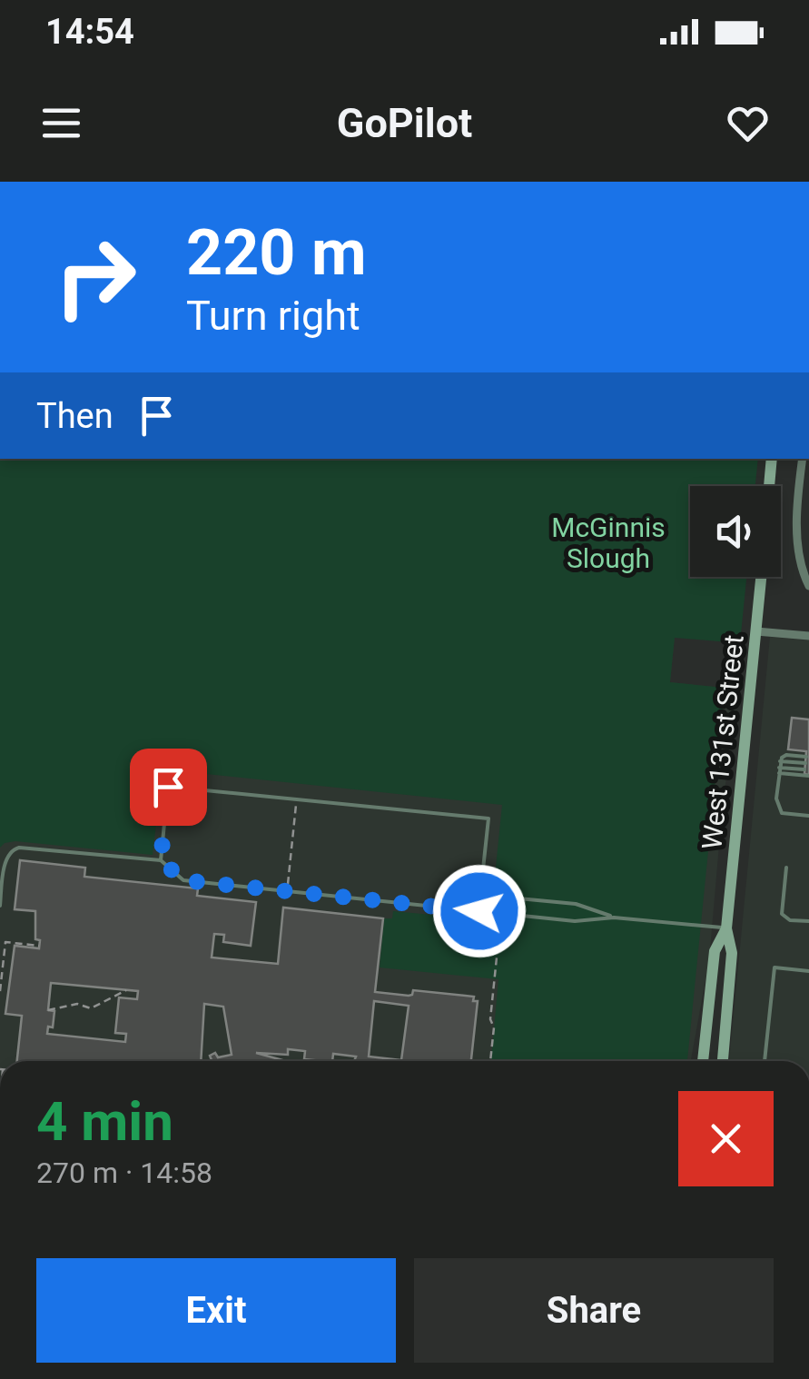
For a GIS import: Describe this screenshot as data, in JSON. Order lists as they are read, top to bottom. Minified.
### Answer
{"streets":{"street":["West 131st Street"]},"parks":["McGinnis Slough"],"page":{"status":"14:54","header":"GoPilot","turn":["220 m","Turn right"],"then":"Then","heading":["4 min","270 m · 14:58"],"buttons":["Exit","Share"]}}
